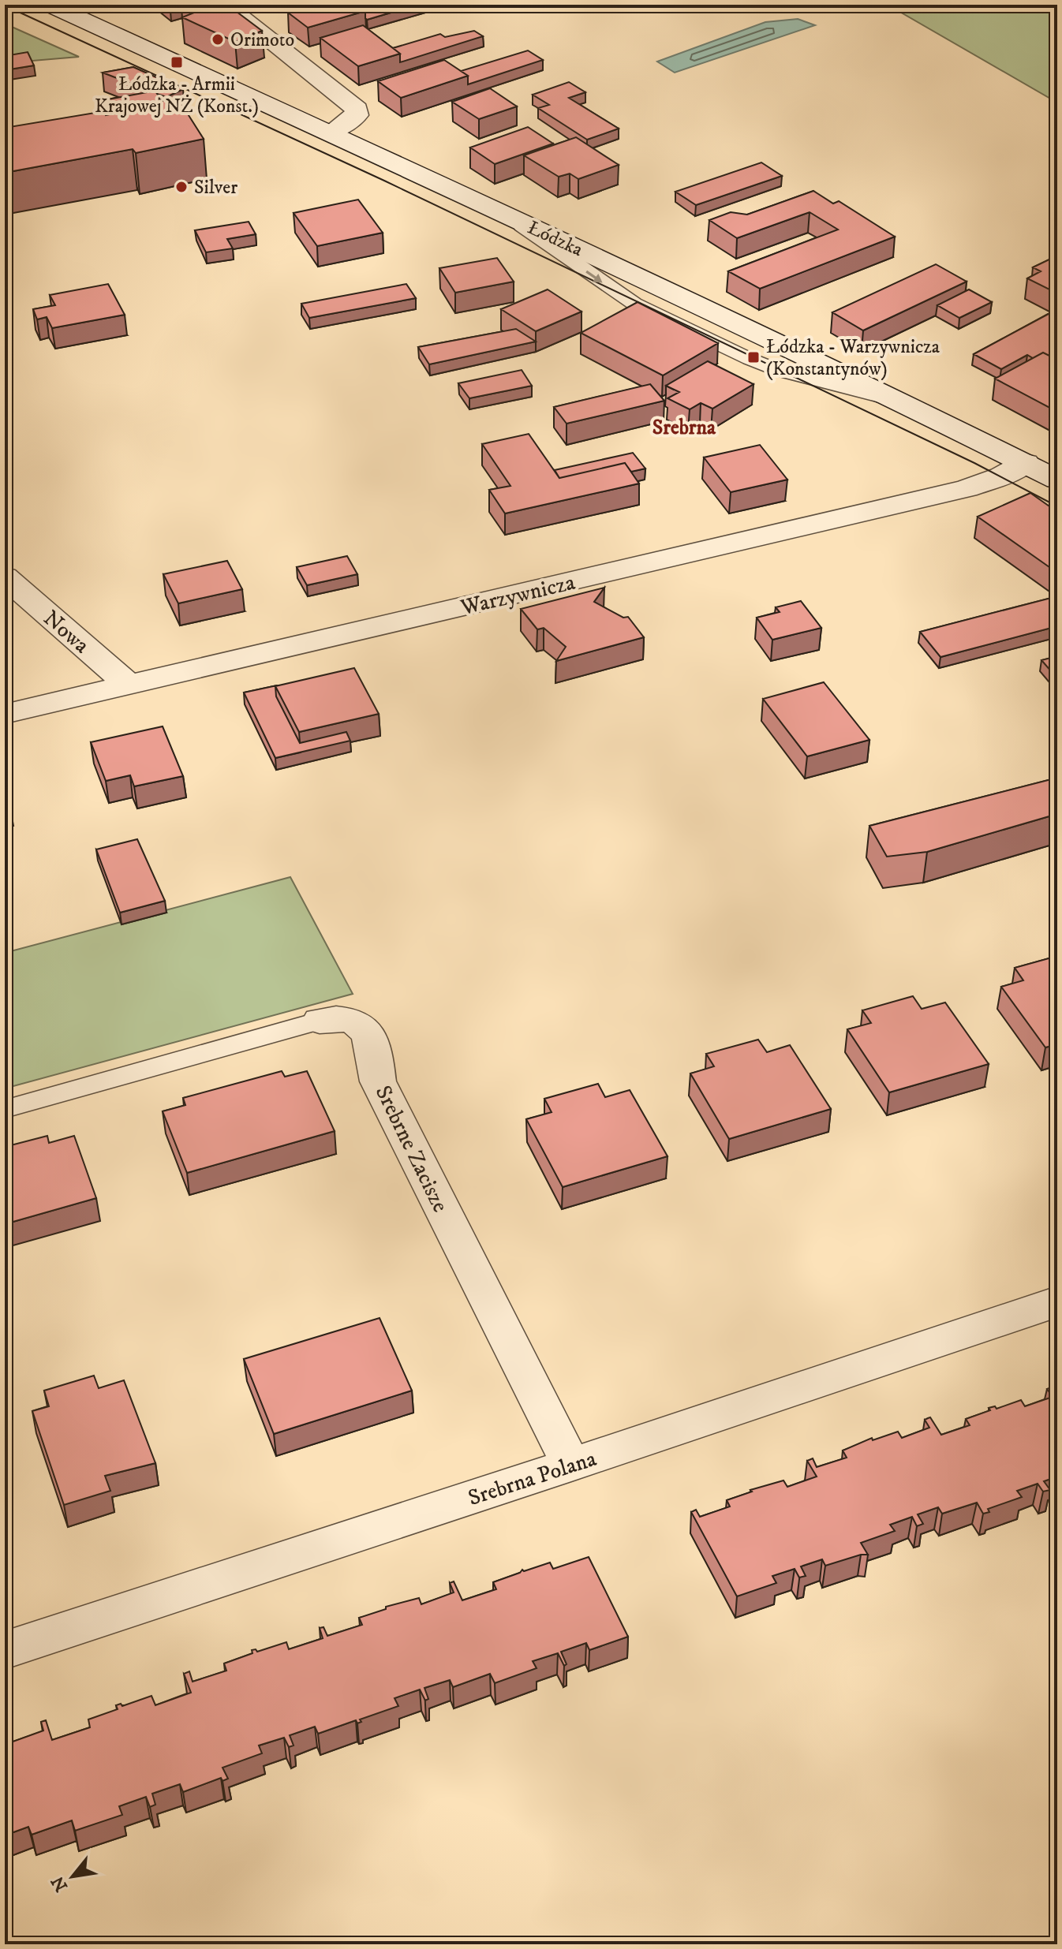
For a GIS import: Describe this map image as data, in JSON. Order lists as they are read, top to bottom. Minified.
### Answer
{"streets":{"street":["Łódzka","Warzywnicza","Nowa","Srebrne Zacisze","Srebrna Polana"]},"crossings":[["Łódzka","Warzywnicza"],["Warzywnicza","Nowa"],["Srebrne Zacisze","Srebrna Polana"]],"districts":["Srebrna"],"places":{"other":["Orimoto","Silver"],"transit":["Łódzka - Armii Krajowej NŻ (Konst.)","Łódzka - Warzywnicza (Konstantynów)"]},"north":"bottom left"}
